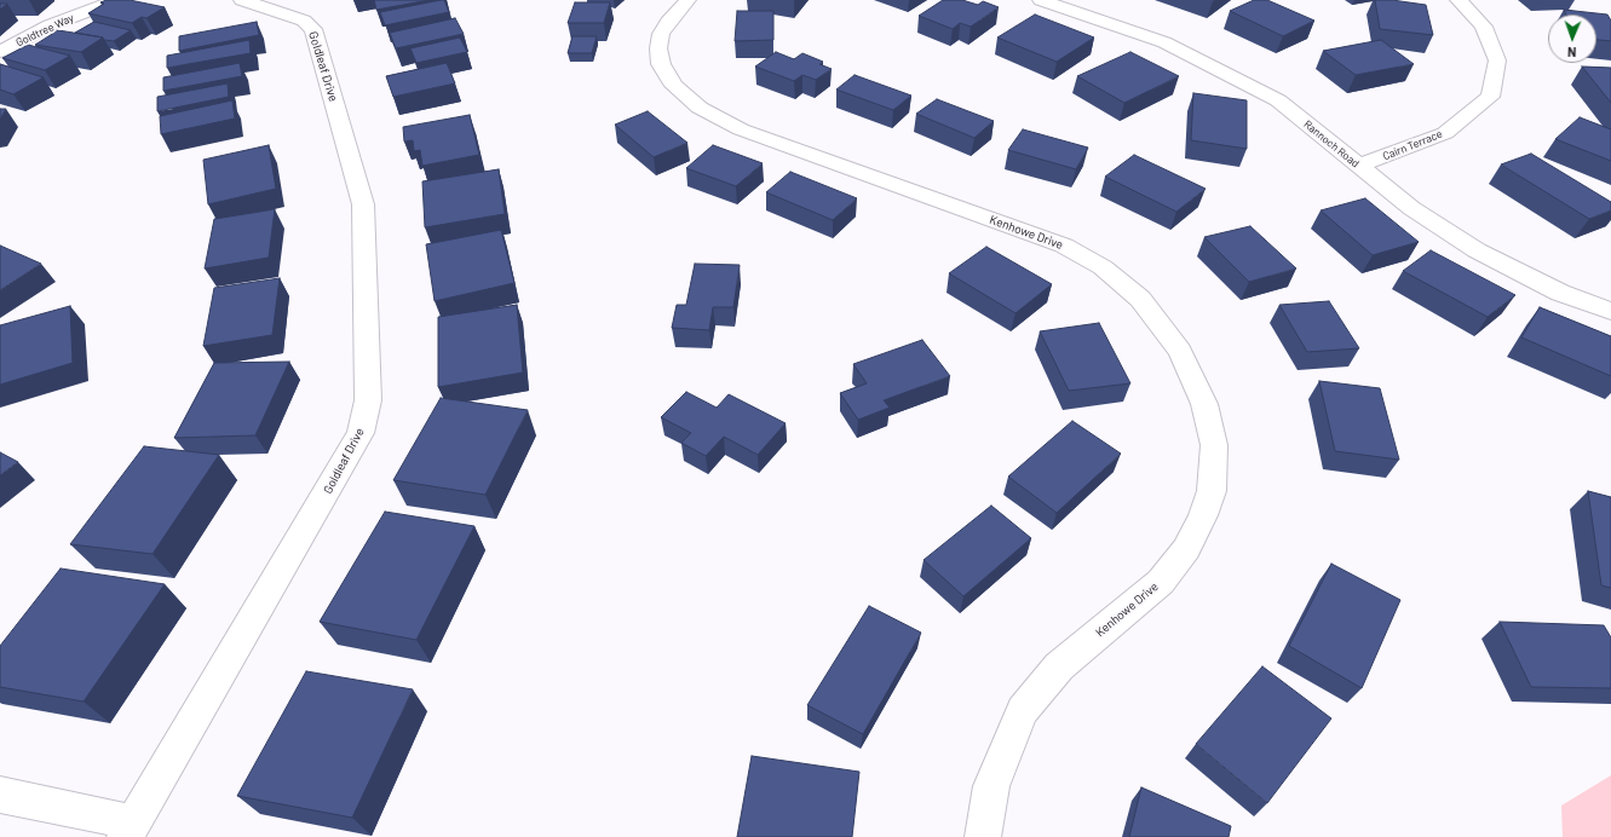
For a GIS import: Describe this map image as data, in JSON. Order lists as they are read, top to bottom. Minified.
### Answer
{"streets":{"street":["Goldtree Way","Goldleaf Drive","Rannoch Road","Cairn Terrace","Kenhowe Drive"]},"crossings":[["Rannoch Road","Cairn Terrace"]],"north":"bottom"}
